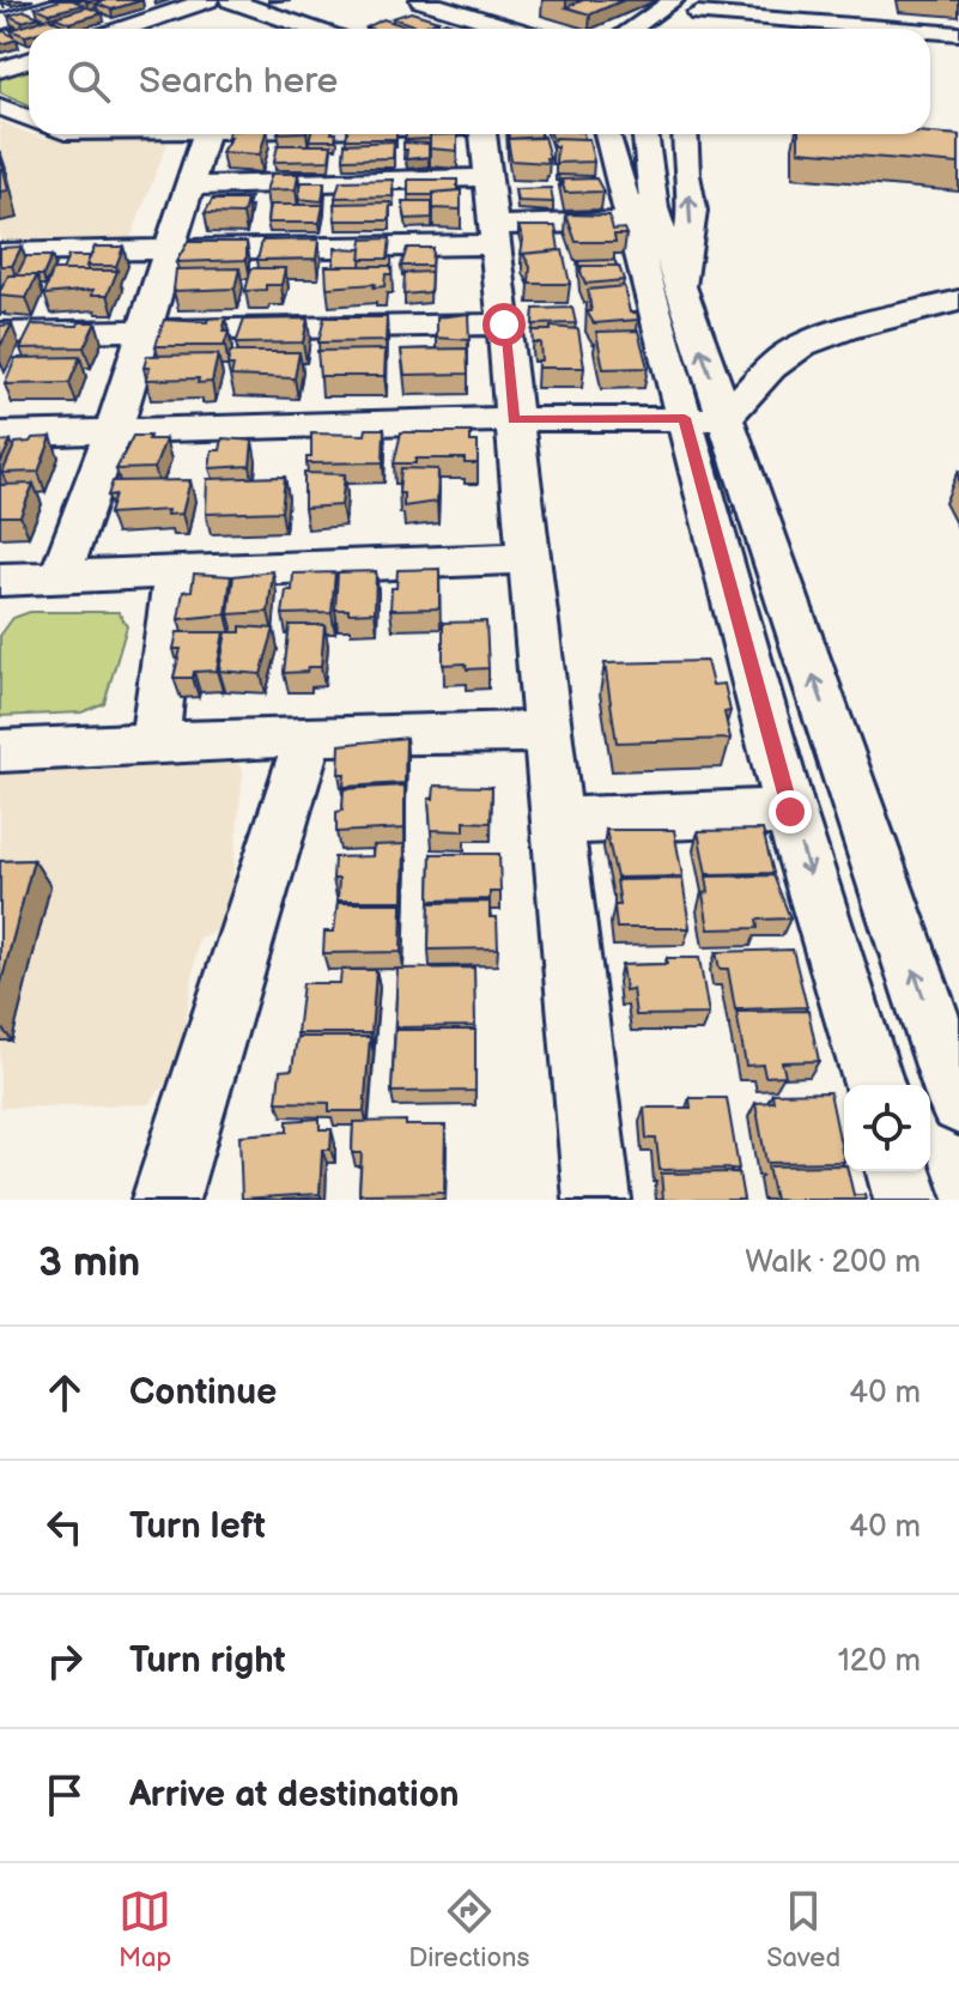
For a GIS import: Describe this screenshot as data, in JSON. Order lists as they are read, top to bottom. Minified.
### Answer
{"page":{"search":"Search here","heading":["3 min","Walk · 200 m"],"list":[["Continue","40 m"],["Turn left","40 m"],["Turn right","120 m"],"Arrive at destination"],"nav":["Map","Directions","Saved"]}}
